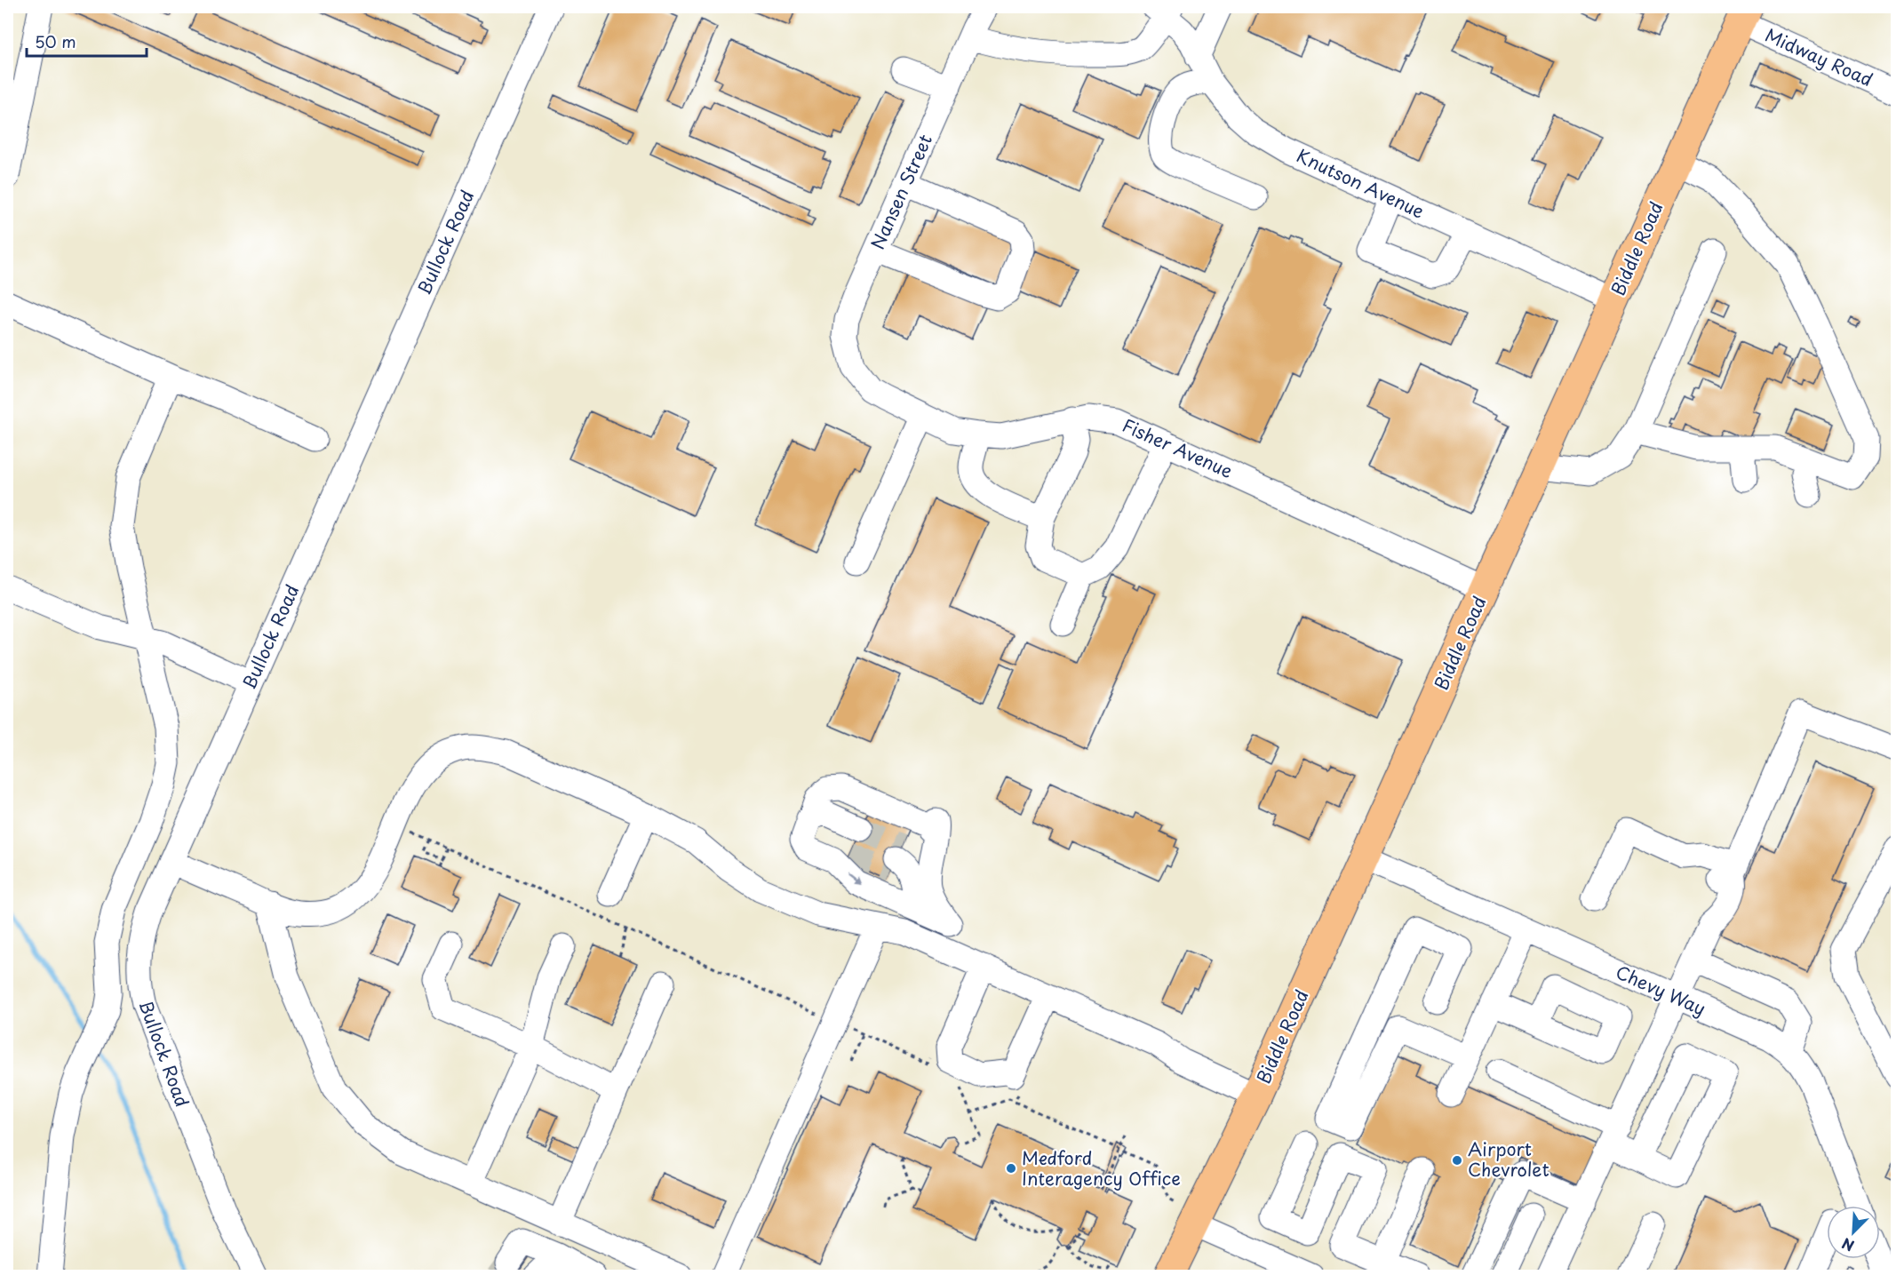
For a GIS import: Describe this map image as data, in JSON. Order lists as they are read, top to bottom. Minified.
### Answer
{"streets":{"main road":["Biddle Road"],"street":["Midway Road","Knutson Avenue","Nansen Street","Bullock Road","Fisher Avenue","Chevy Way"]},"crossings":[["Midway Road","Biddle Road"],["Knutson Avenue","Biddle Road"],["Nansen Street","Fisher Avenue"],["Biddle Road","Fisher Avenue"],["Biddle Road","Chevy Way"]],"places":["Airport Chevrolet","Medford Interagency Office"],"scale_bar":"50 m","north":"bottom left"}
